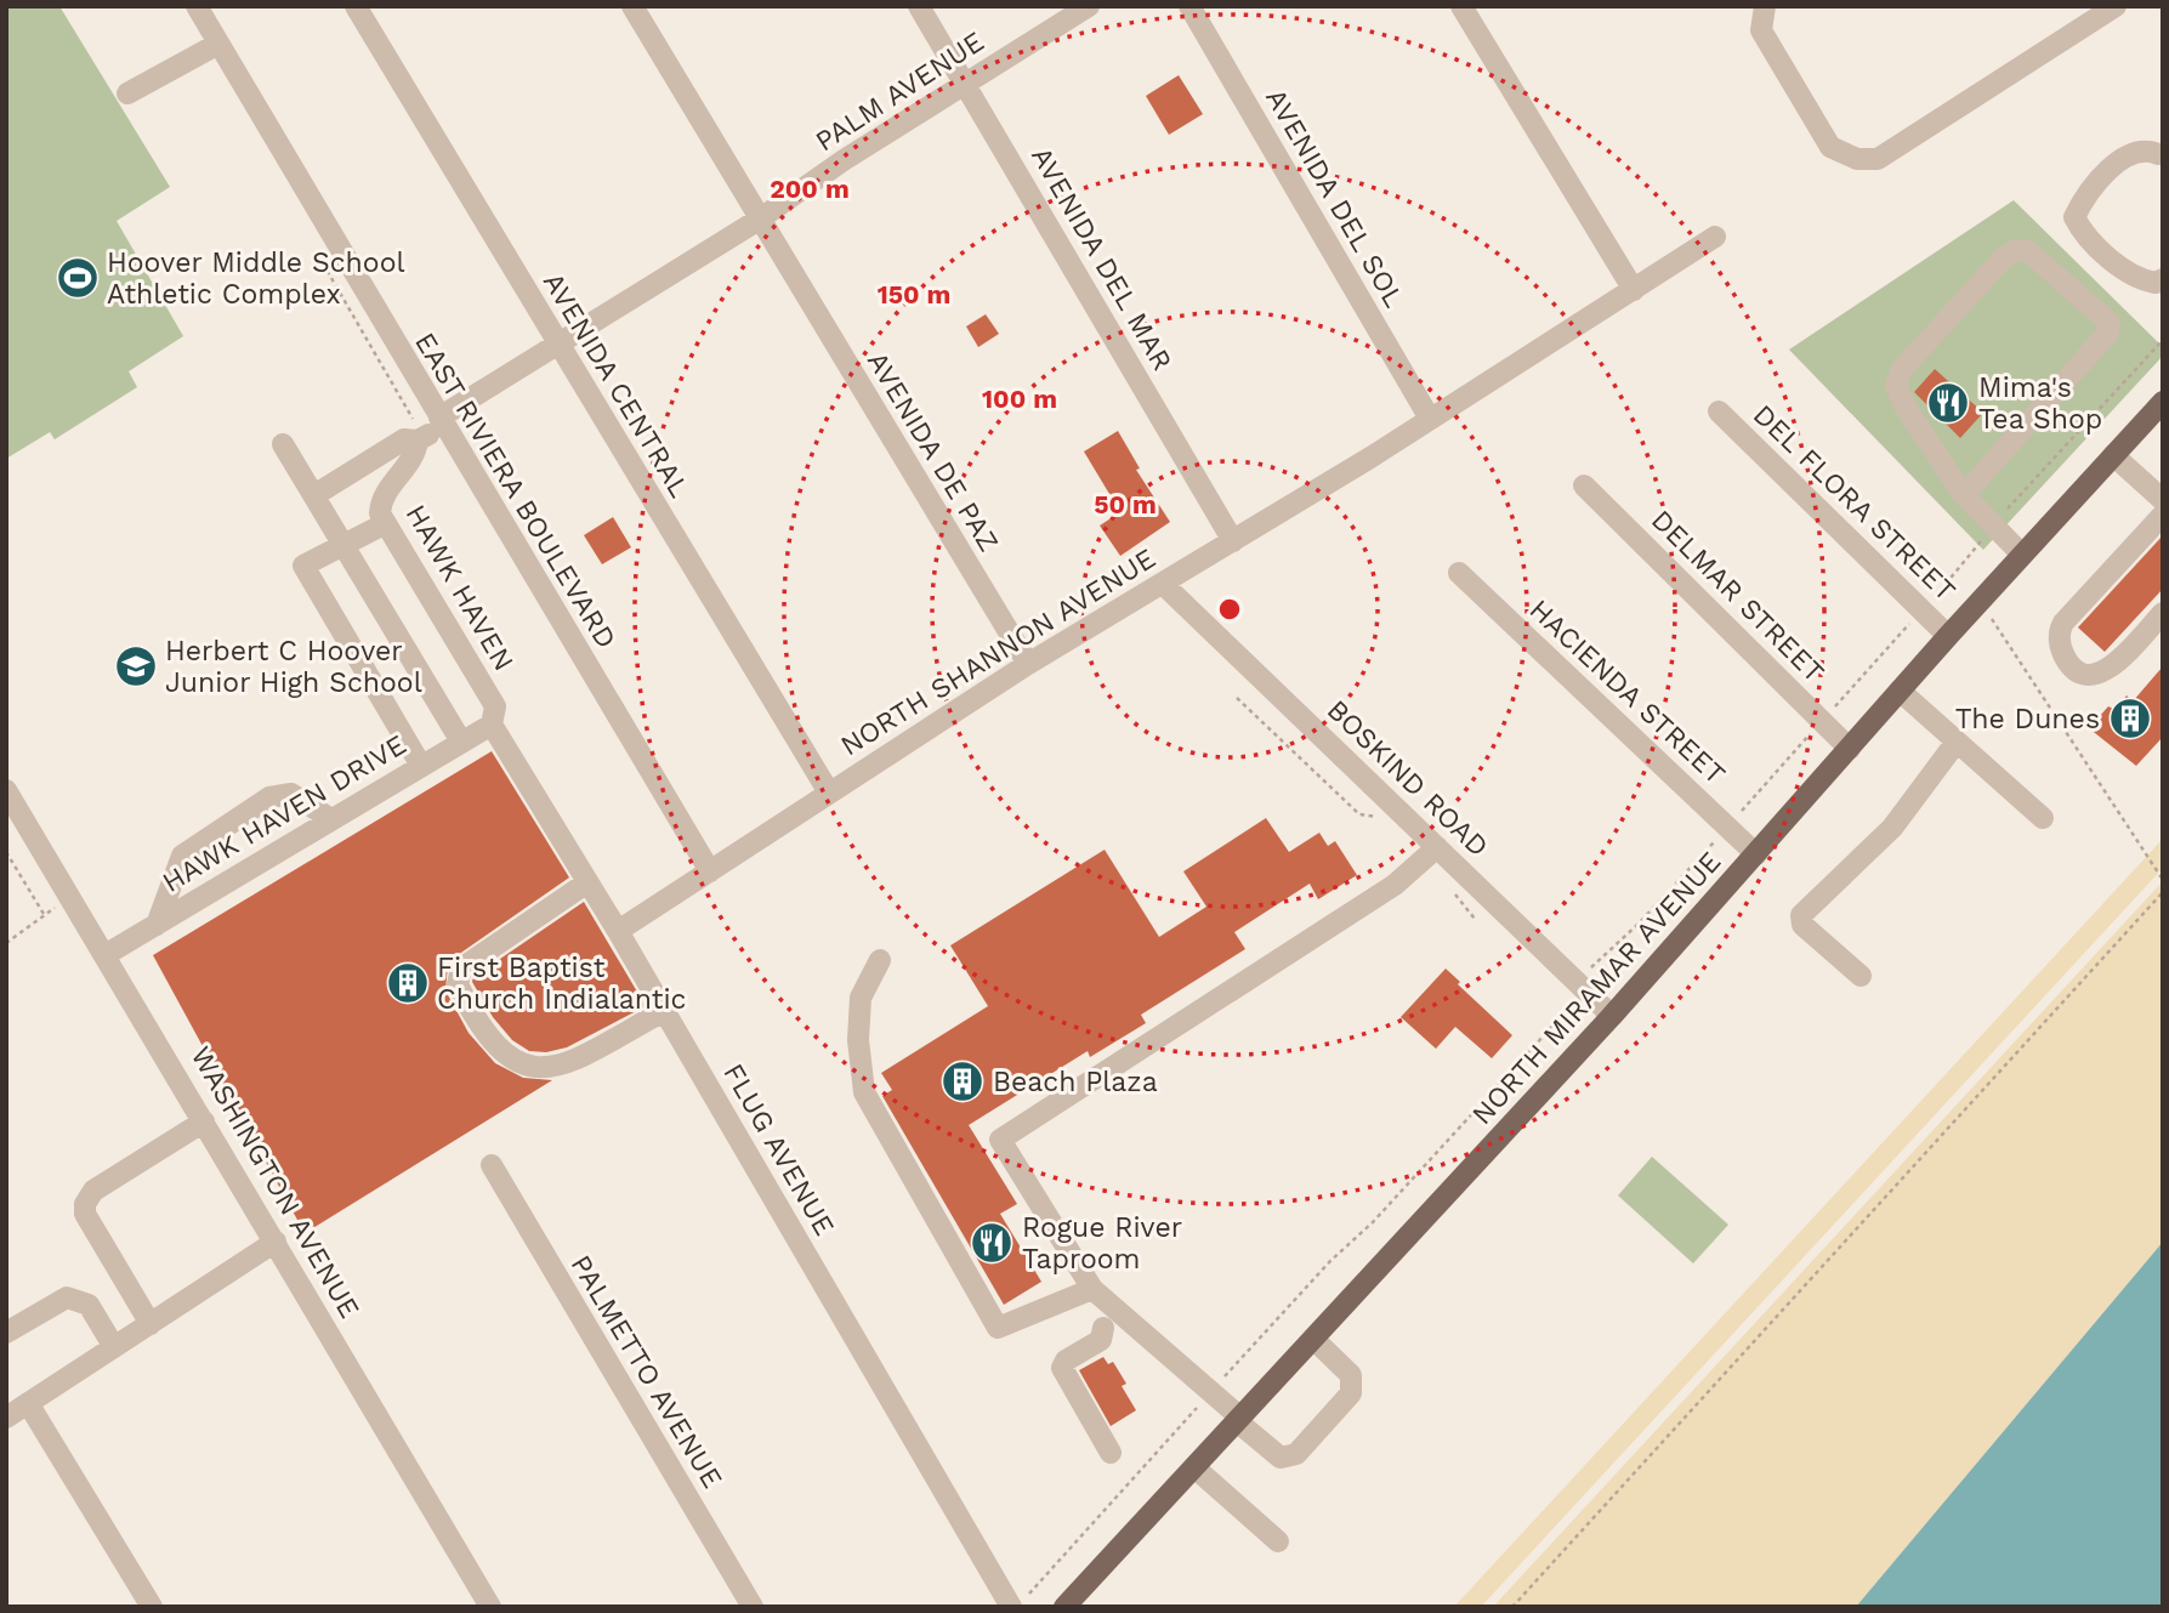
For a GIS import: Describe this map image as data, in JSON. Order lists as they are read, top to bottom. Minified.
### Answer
{"streets":{"main road":["NORTH MIRAMAR AVENUE"],"street":["PALM AVENUE","AVENIDA DEL SOL","AVENIDA DEL MAR","AVENIDA CENTRAL","AVENIDA DE PAZ","EAST RIVIERA BOULEVARD","DEL FLORA STREET","HAWK HAVEN","DELMAR STREET","NORTH SHANNON AVENUE","HACIENDA STREET","BOSKIND ROAD","HAWK HAVEN DRIVE","FLUG AVENUE","WASHINGTON AVENUE","PALMETTO AVENUE"]},"crossings":[["PALM AVENUE","AVENIDA DEL MAR"],["PALM AVENUE","AVENIDA CENTRAL"],["PALM AVENUE","AVENIDA DE PAZ"],["PALM AVENUE","EAST RIVIERA BOULEVARD"],["AVENIDA DEL SOL","NORTH SHANNON AVENUE"],["AVENIDA DEL MAR","NORTH SHANNON AVENUE"],["AVENIDA CENTRAL","NORTH SHANNON AVENUE"],["AVENIDA DE PAZ","NORTH SHANNON AVENUE"],["EAST RIVIERA BOULEVARD","NORTH SHANNON AVENUE"],["DEL FLORA STREET","NORTH MIRAMAR AVENUE"],["HAWK HAVEN","HAWK HAVEN DRIVE"],["HAWK HAVEN","FLUG AVENUE"],["DELMAR STREET","NORTH MIRAMAR AVENUE"],["NORTH SHANNON AVENUE","BOSKIND ROAD"],["NORTH SHANNON AVENUE","FLUG AVENUE"],["HACIENDA STREET","NORTH MIRAMAR AVENUE"],["BOSKIND ROAD","NORTH MIRAMAR AVENUE"],["HAWK HAVEN DRIVE","FLUG AVENUE"],["HAWK HAVEN DRIVE","WASHINGTON AVENUE"]],"places":{"sports":["Hoover Middle School Athletic Complex"],"restaurant":["Mima's Tea Shop","Rogue River Taproom"],"school or university":["Herbert C Hoover Junior High School"],"building":["The Dunes","First Baptist Church Indialantic","Beach Plaza"]},"rings":["200 m","150 m","100 m","50 m"]}
